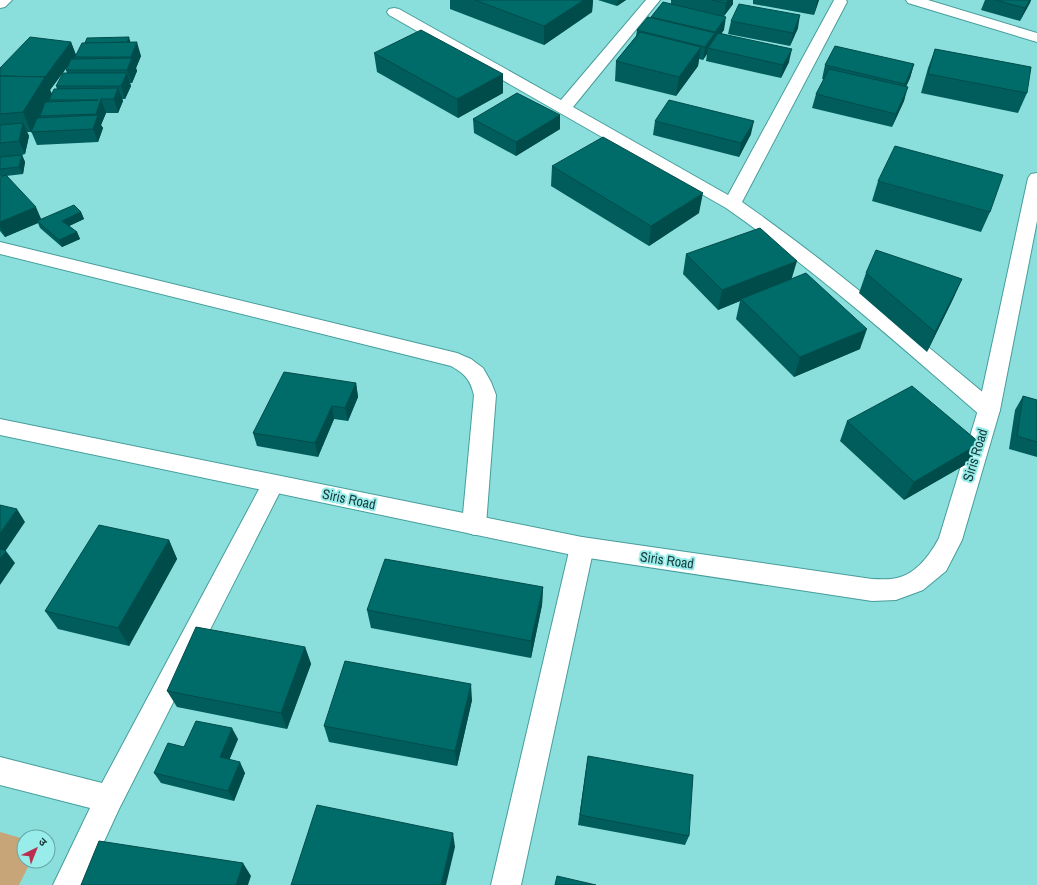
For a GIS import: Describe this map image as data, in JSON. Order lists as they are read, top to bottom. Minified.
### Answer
{"streets":{"street":["Siris Road"]},"north":"top right"}
